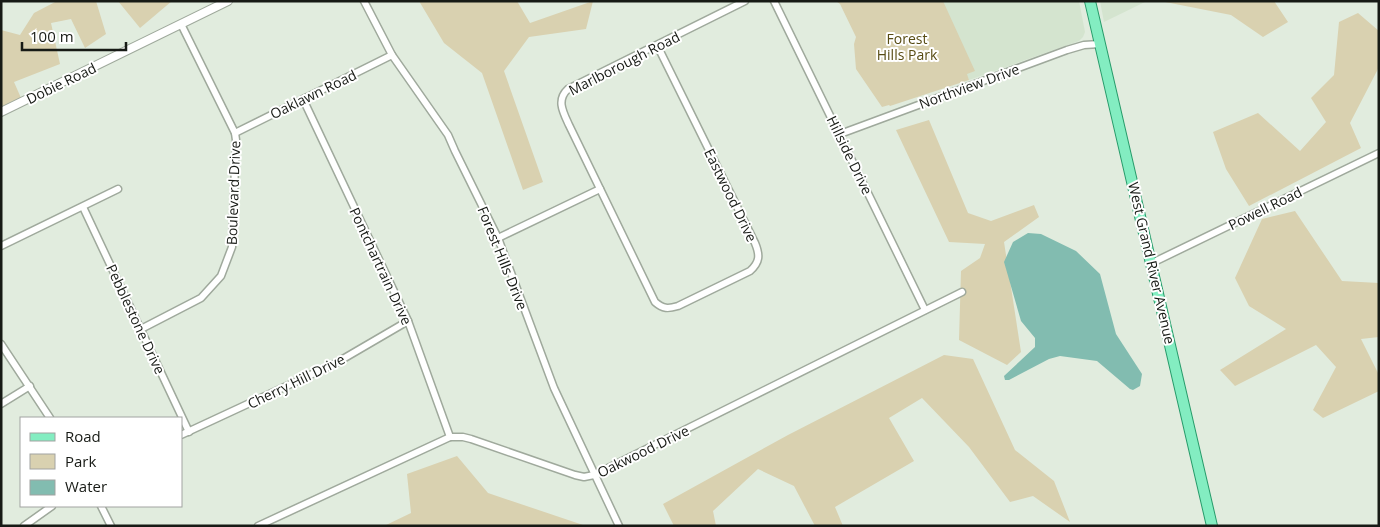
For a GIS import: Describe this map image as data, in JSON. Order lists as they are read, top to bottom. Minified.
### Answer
{"streets":{"main road":["West Grand River Avenue"],"street":["Marlborough Road","Dobie Road","Northview Drive","Oaklawn Road","Hillside Drive","Boulevard Drive","Eastwood Drive","Powell Road","Forest Hills Drive","Pontchartrain Drive","Pebblestone Drive","Cherry Hill Drive","Oakwood Drive"]},"crossings":[["Marlborough Road","Eastwood Drive"],["Dobie Road","Boulevard Drive"],["Northview Drive","Hillside Drive"],["Northview Drive","West Grand River Avenue"],["Oaklawn Road","Boulevard Drive"],["Oaklawn Road","Forest Hills Drive"],["Oaklawn Road","Pontchartrain Drive"],["Hillside Drive","Oakwood Drive"],["Boulevard Drive","Pebblestone Drive"],["Powell Road","West Grand River Avenue"],["Forest Hills Drive","Oakwood Drive"],["Pontchartrain Drive","Cherry Hill Drive"],["Pontchartrain Drive","Oakwood Drive"],["Pebblestone Drive","Cherry Hill Drive"]],"parks":["Forest Hills Park"],"legend":["Road","Park","Water"],"scale_bar":"100 m"}
